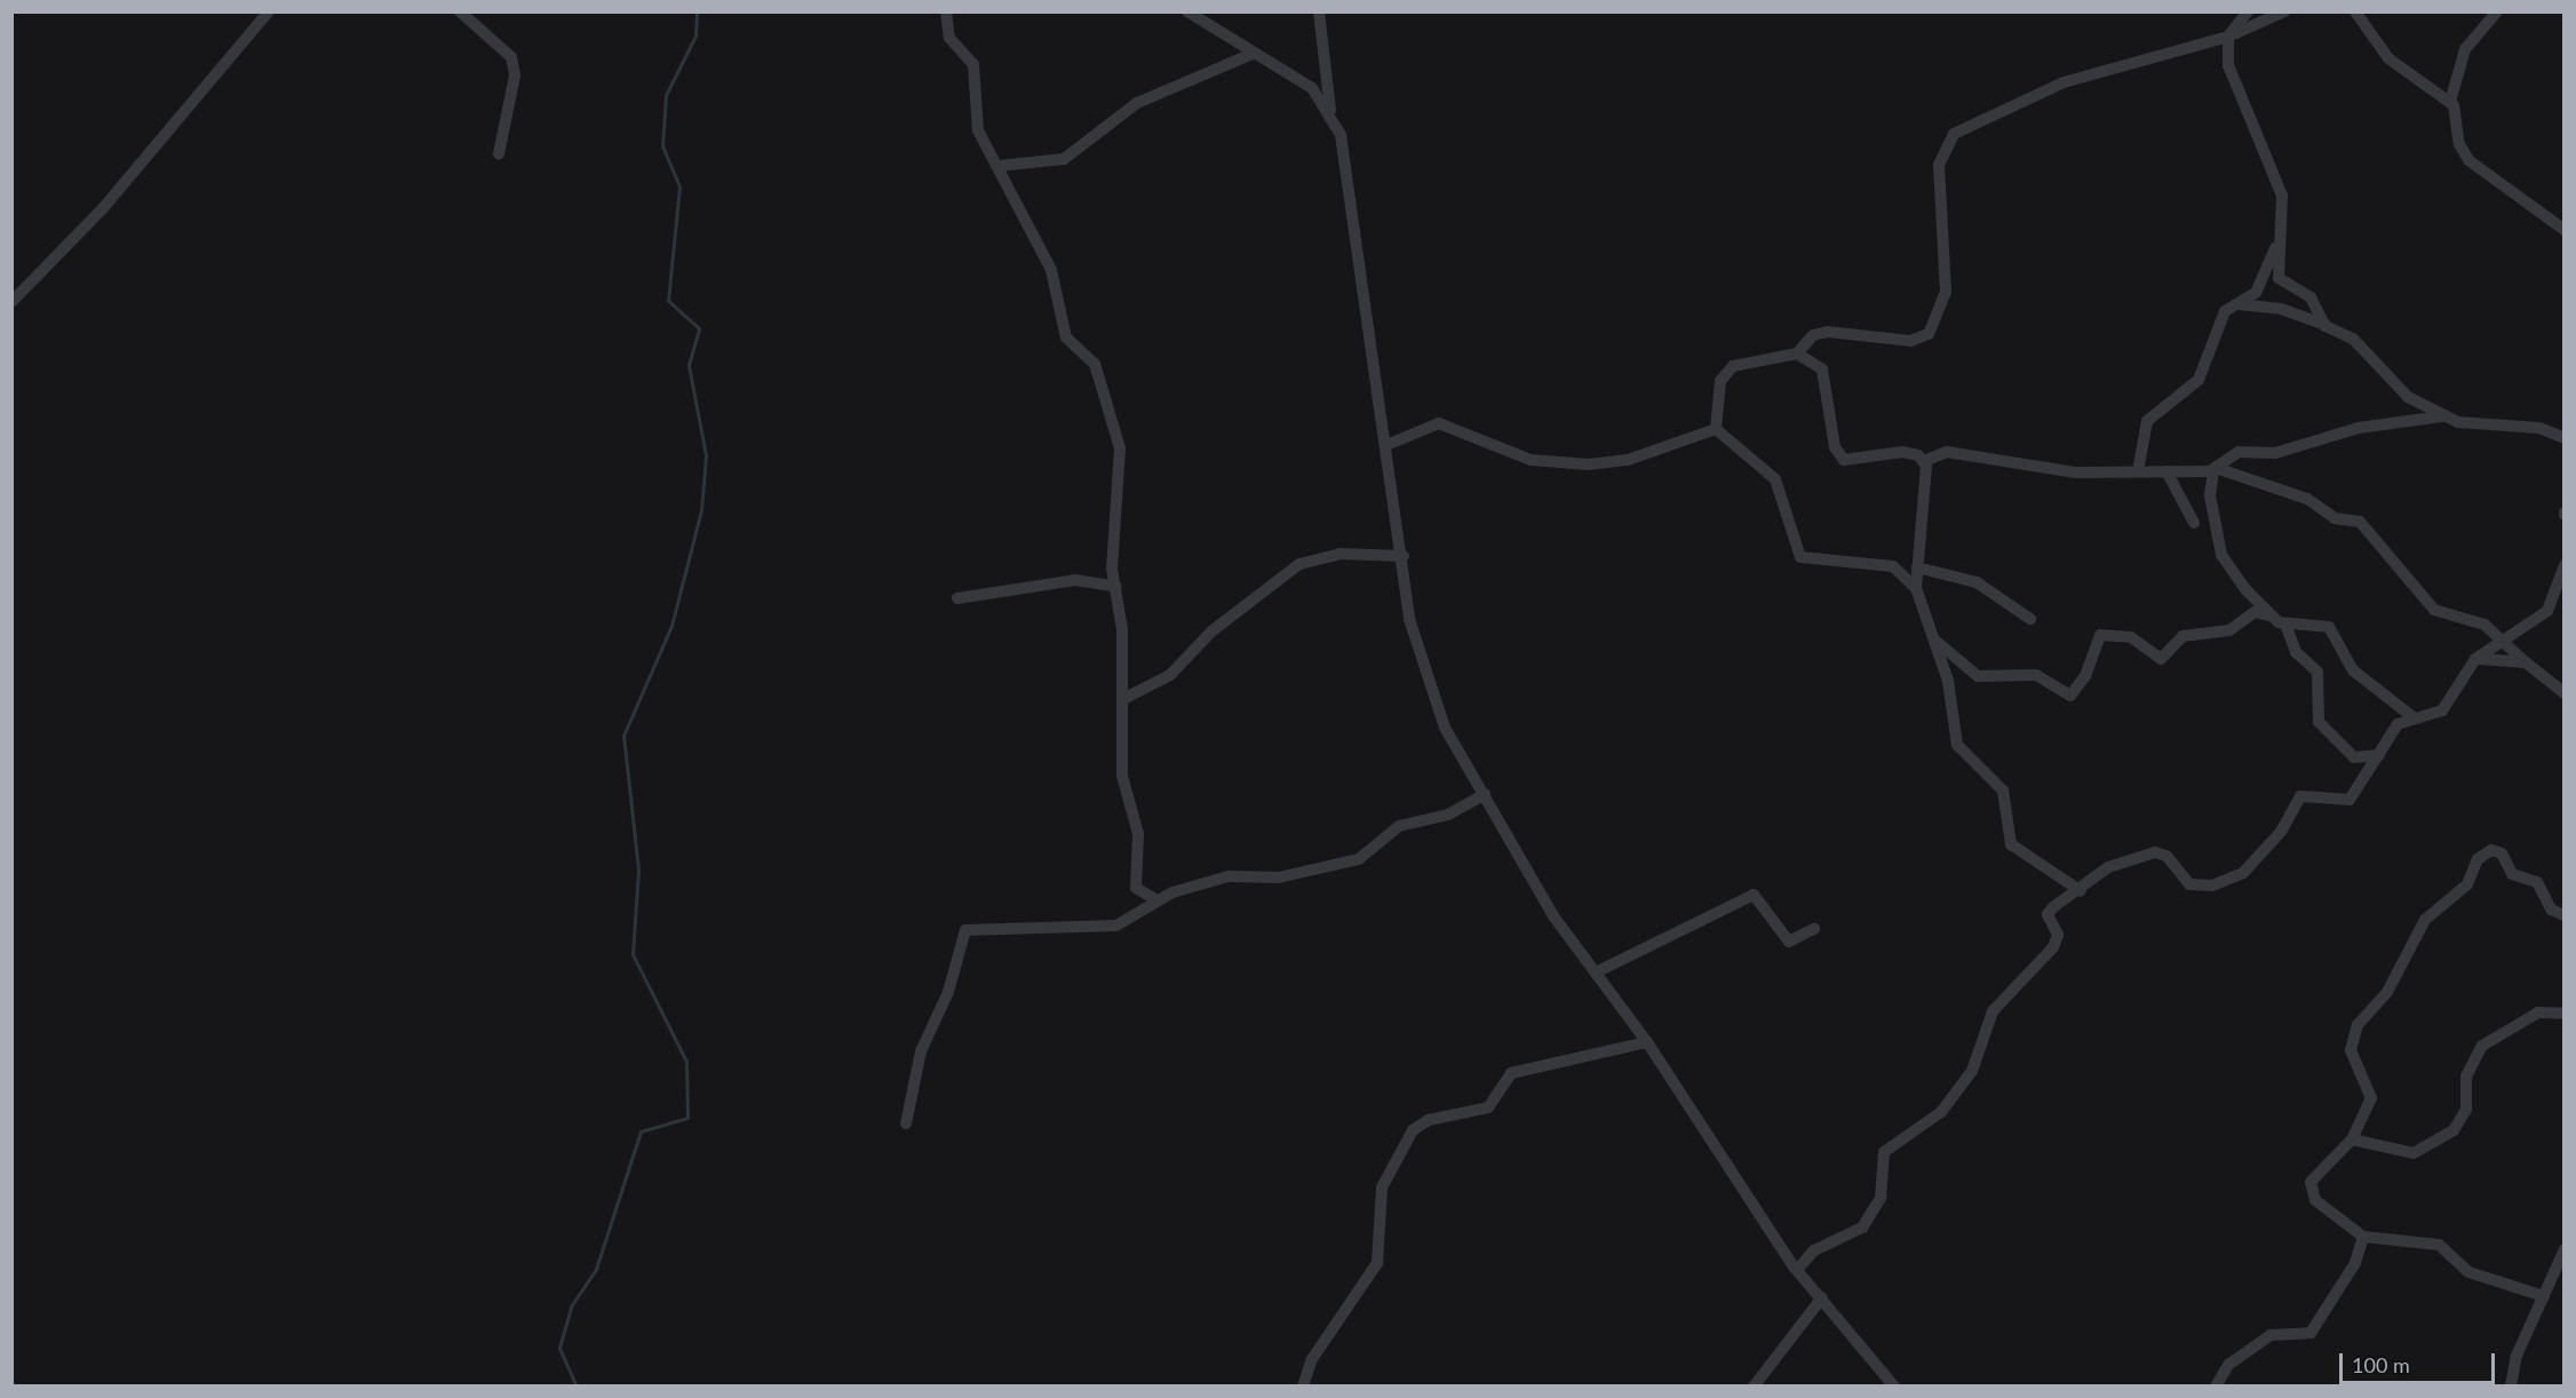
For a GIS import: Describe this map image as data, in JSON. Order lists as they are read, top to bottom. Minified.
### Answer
{"scale_bar":"100 m"}
